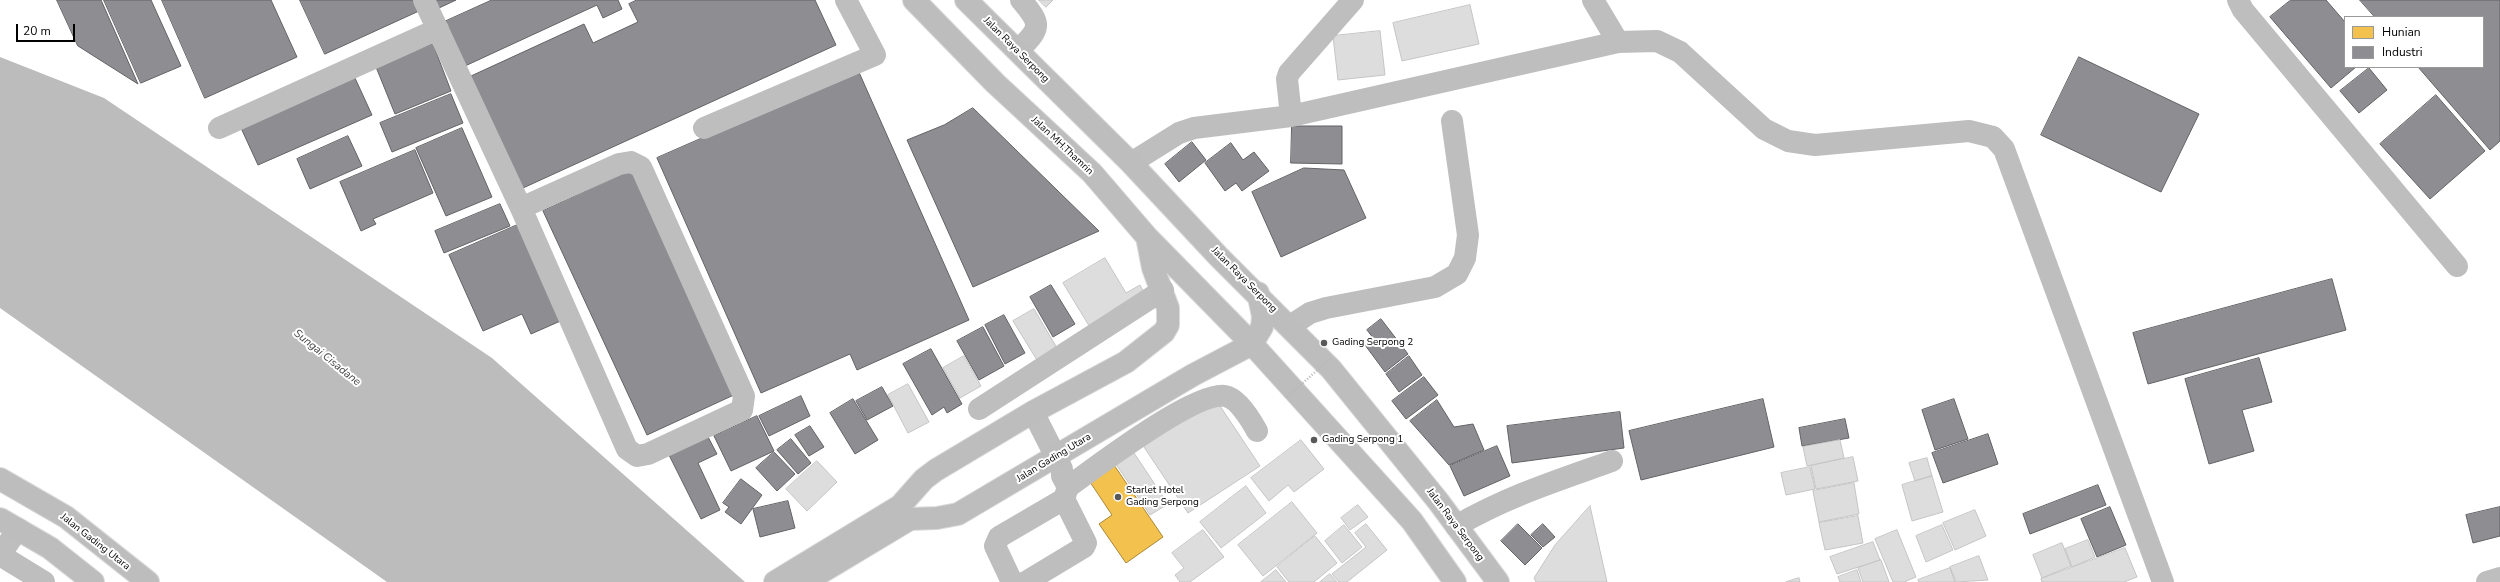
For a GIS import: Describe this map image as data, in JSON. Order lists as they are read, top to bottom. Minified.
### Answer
{"streets":{"main road":["Jalan Raya Serpong","Jalan MH.Thamrin","Jalan Gading Utara"]},"crossings":[["Jalan MH.Thamrin","Jalan Gading Utara"]],"water":["Sungai Cisadane"],"places":["Gading Serpong 2","Gading Serpong 1","Starlet Hotel Gading Serpong"],"legend":["Hunian","Industri"],"scale_bar":"20 m"}
